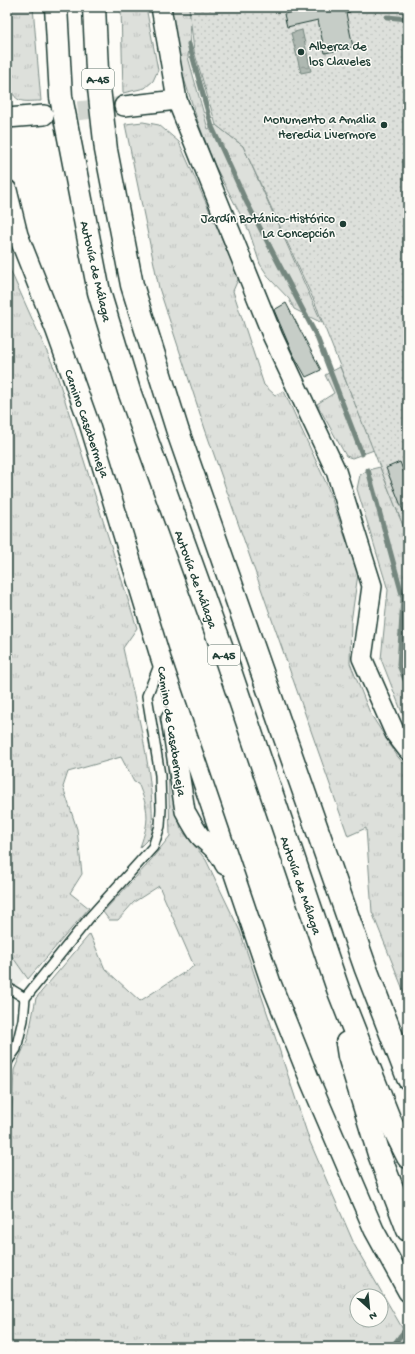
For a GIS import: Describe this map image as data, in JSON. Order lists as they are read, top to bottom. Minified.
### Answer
{"streets":{"highway":["A-45","Autovía de Málaga"],"street":["Camino Casabermeja","Camino de Casabermeja"]},"crossings":[["Camino Casabermeja","Camino de Casabermeja"]],"places":["Alberca de los Claveles","Monumento a Amalia Heredia Livermore","Jardín Botánico-Histórico La Concepción"],"north":"bottom right"}
